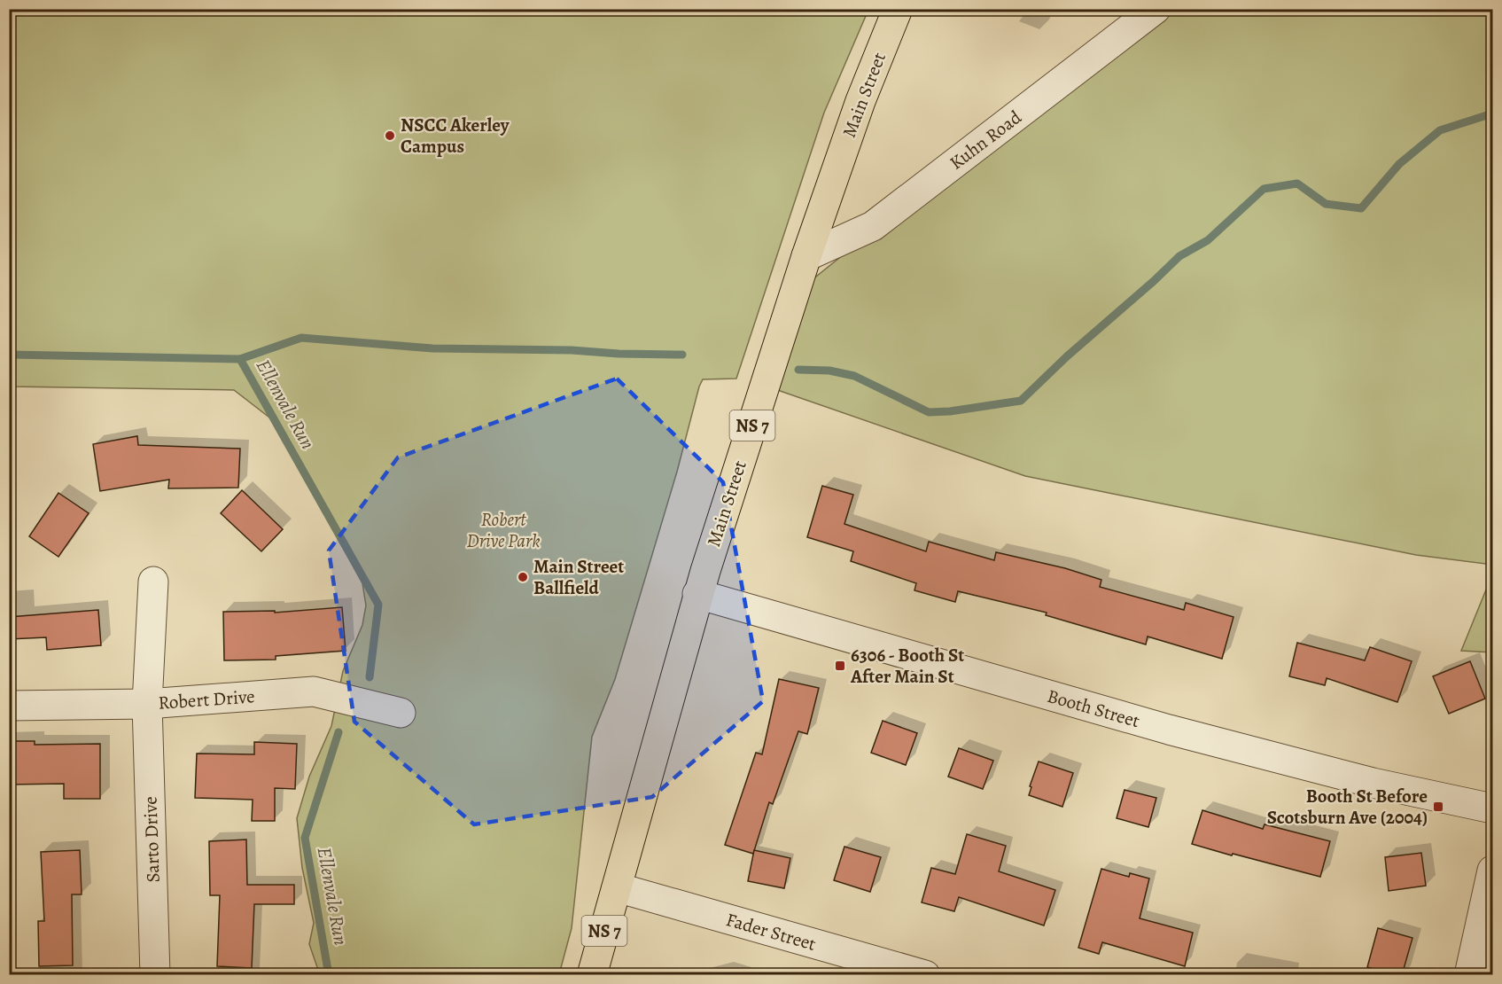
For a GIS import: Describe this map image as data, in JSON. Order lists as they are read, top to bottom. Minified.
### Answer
{"streets":{"main road":["Main Street","NS 7"],"street":["Kuhn Road","Robert Drive","Booth Street","Sarto Drive","Fader Street"]},"crossings":[["Main Street","Kuhn Road"],["Main Street","Booth Street"],["Main Street","Fader Street"],["Robert Drive","Sarto Drive"]],"water":["Ellenvale Run"],"parks":["Robert Drive Park"],"places":{"other":["NSCC Akerley Campus","Main Street Ballfield"],"transit":["6306 - Booth St After Main St","Booth St Before Scotsburn Ave (2004)"]}}
